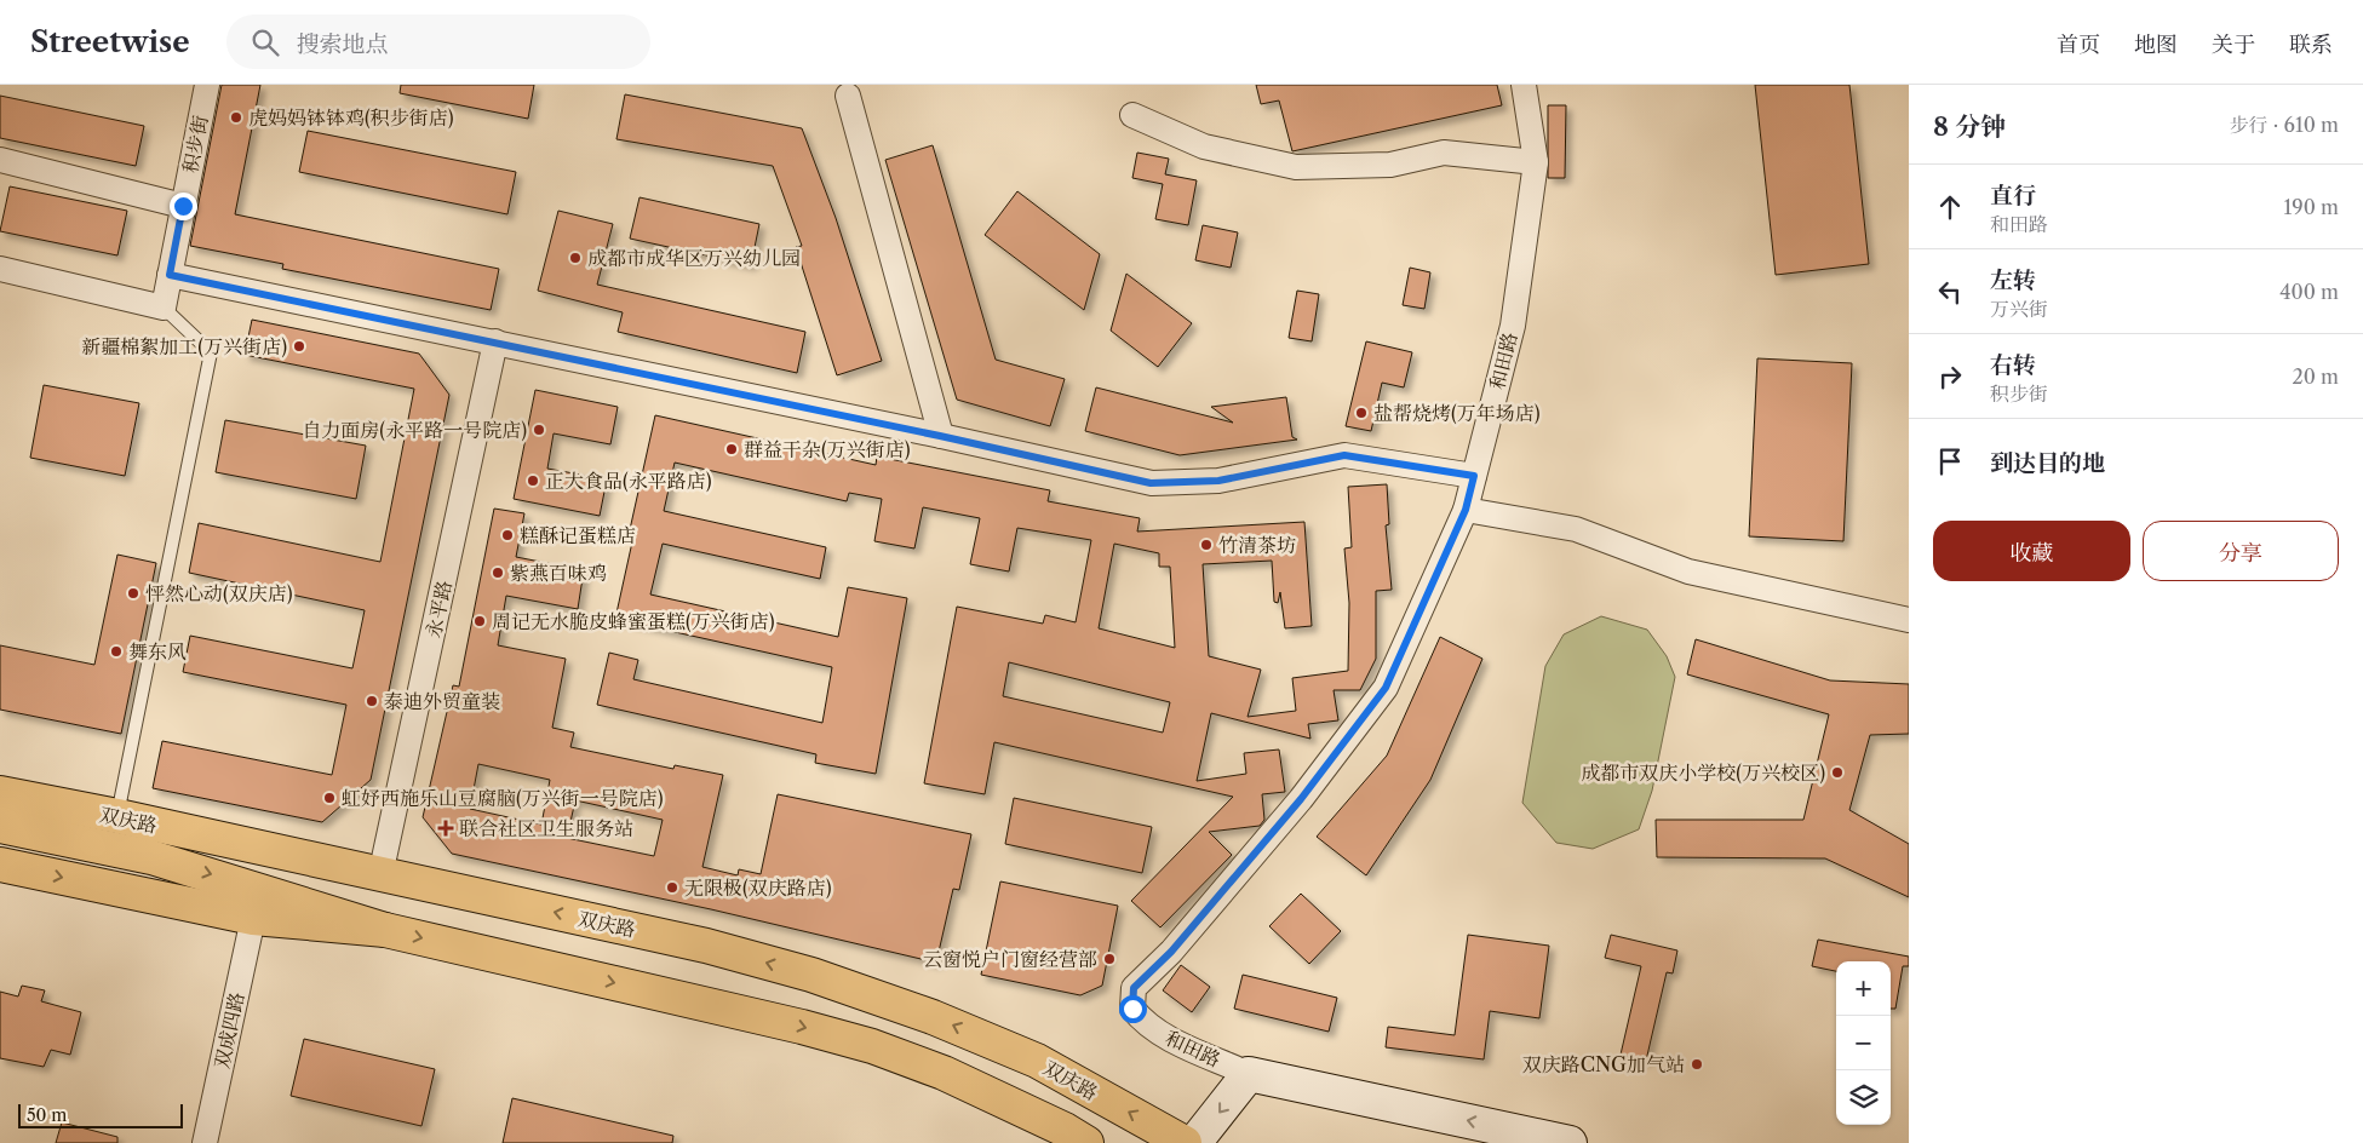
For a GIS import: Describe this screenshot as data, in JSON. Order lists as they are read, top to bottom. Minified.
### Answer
{"streets":{"main road":["双庆路"],"street":["积步街","和田路","永平路","双成四路"]},"crossings":[["永平路","双庆路"]],"places":{"other":["虎妈妈钵钵鸡(积步街店)","成都市成华区万兴幼儿园","新疆棉絮加工(万兴街店)","盐帮烧烤(万年场店)","自力面房(永平路一号院店)","群益干杂(万兴街店)","正大食品(永平路店)","糕酥记蛋糕店","竹清茶坊","紫燕百味鸡","怦然心动(双庆店)","周记无水脆皮蜂蜜蛋糕(万兴街店)","舞东风","泰迪外贸童装","成都市双庆小学校(万兴校区)","虹妤西施乐山豆腐脑(万兴街一号院店)","无限极(双庆路店)","云窗悦户门窗经营部","双庆路CNG加气站"],"health":["联合社区卫生服务站"]},"scale_bar":"50 m","page":{"header":"Streetwise","search":"搜索地点","nav":["首页","地图","关于","联系"],"heading":["8 分钟","步行 · 610 m"],"list":[["直行","和田路","190 m"],["左转","万兴街","400 m"],["右转","积步街","20 m"],"到达目的地"],"buttons":["收藏","分享"],"map_buttons":["+","−"],"scale":"50 m"}}
